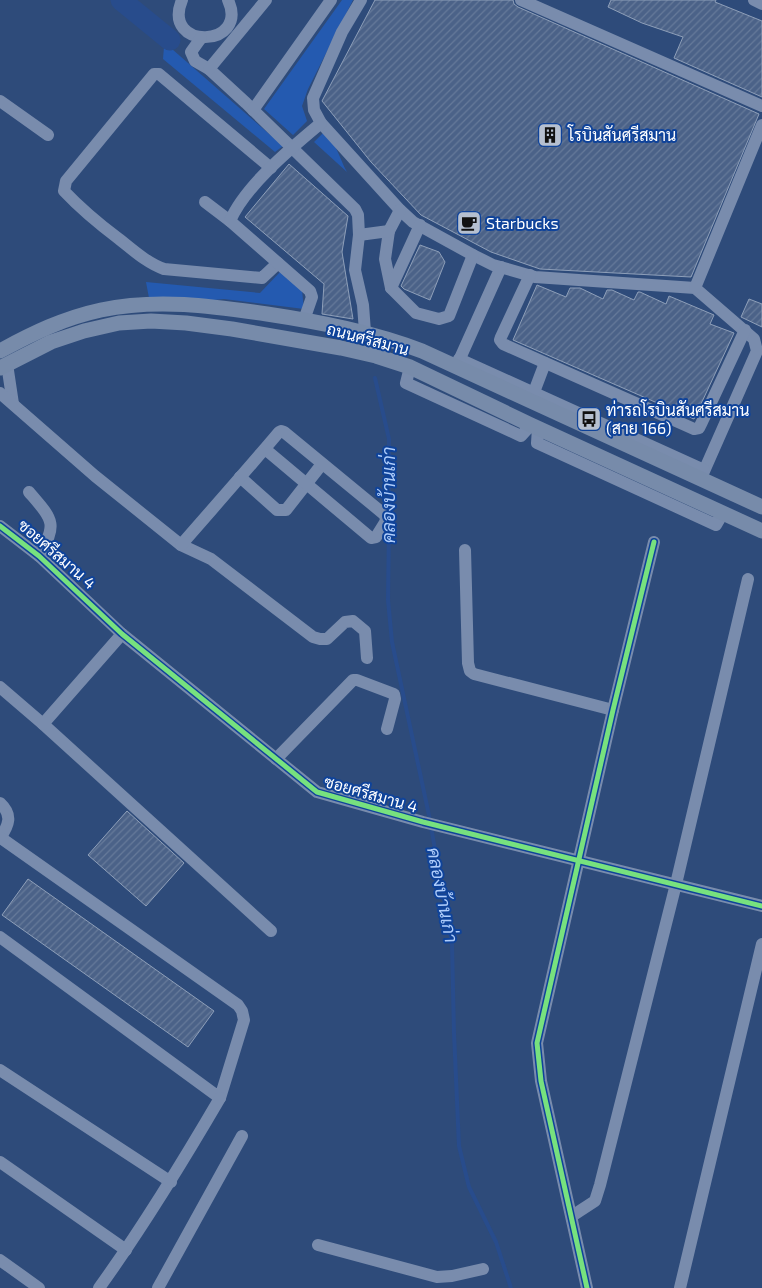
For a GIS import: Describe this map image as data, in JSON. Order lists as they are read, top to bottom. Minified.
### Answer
{"streets":{"main road":["ถนนศรีสมาน"],"street":["ซอยศรีสมาน 4"]},"water":["คลองบ้านเก่า"],"places":{"building":["โรบินสันศรีสมาน"],"cafe":["Starbucks"],"bus stop":["ท่ารถโรบินสันศรีสมาน (สาย 166)"]}}
